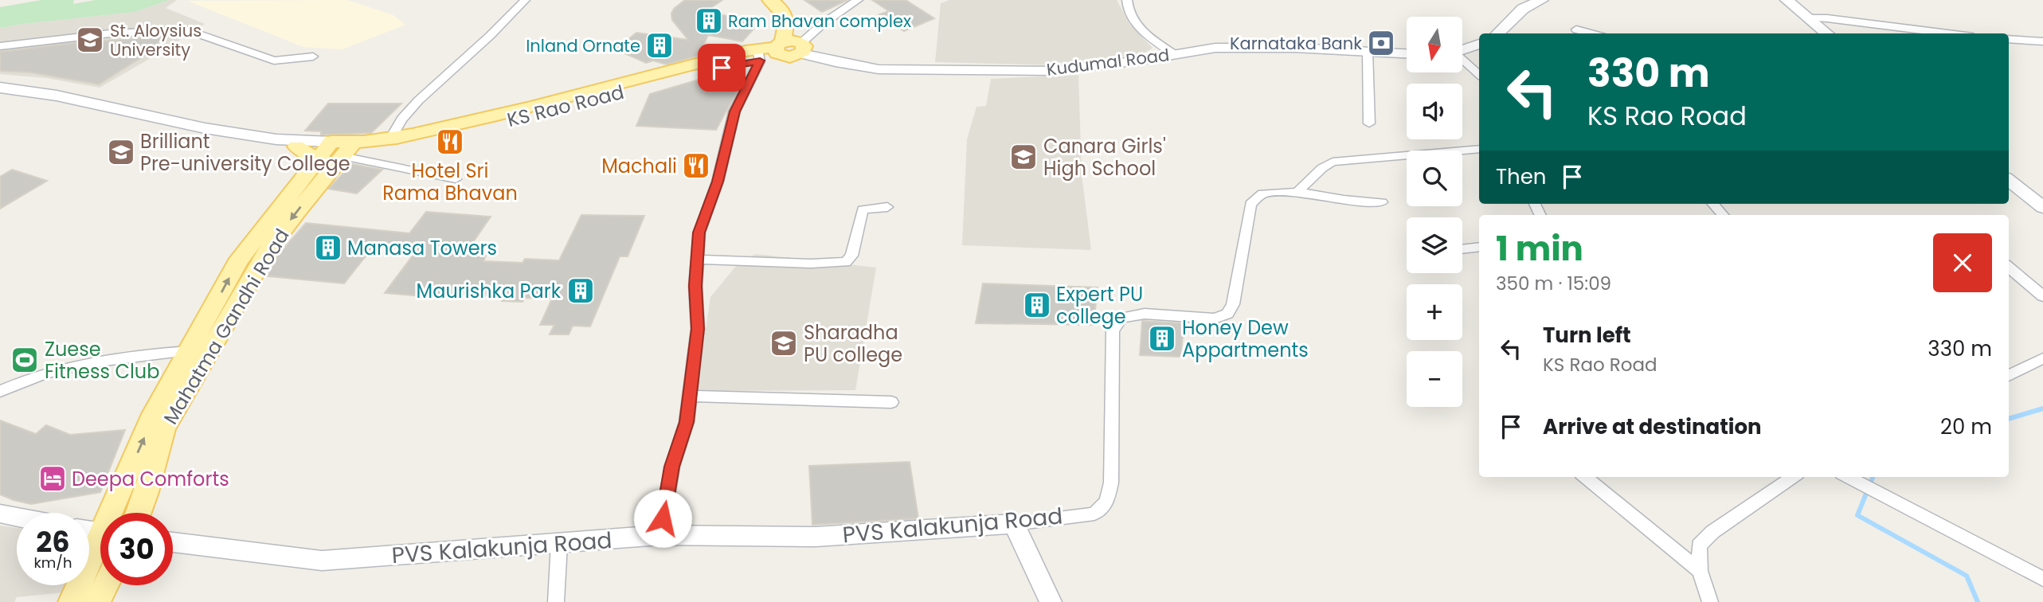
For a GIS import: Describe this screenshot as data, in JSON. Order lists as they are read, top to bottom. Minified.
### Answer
{"streets":{"main road":["KS Rao Road","Mahatma Gandhi Road"],"street":["Kudumal Road","PVS Kalakunja Road"]},"crossings":[["Kudumal Road","KS Rao Road"],["KS Rao Road","Mahatma Gandhi Road"]],"places":{"building":["Ram Bhavan complex","Inland Ornate","Manasa Towers","Maurishka Park","Expert PU college","Honey Dew Appartments"],"school or university":["St. Aloysius University","Brilliant Pre-university College","Canara Girls' High School","Sharadha PU college"],"bank":["Karnataka Bank"],"restaurant":["Hotel Sri Rama Bhavan","Machali"],"sports":["Zuese Fitness Club"],"hotel":["Deepa Comforts"]},"north":"bottom","page":{"map_buttons":["+","−"],"turn":["330 m","KS Rao Road"],"then":"Then","heading":["1 min","350 m · 15:09"],"list":[{"name":"Turn left","note":"KS Rao Road","value":"330 m"},{"name":"Arrive at destination","value":"20 m"}],"speed":"26 km/h","limit":"30"}}
